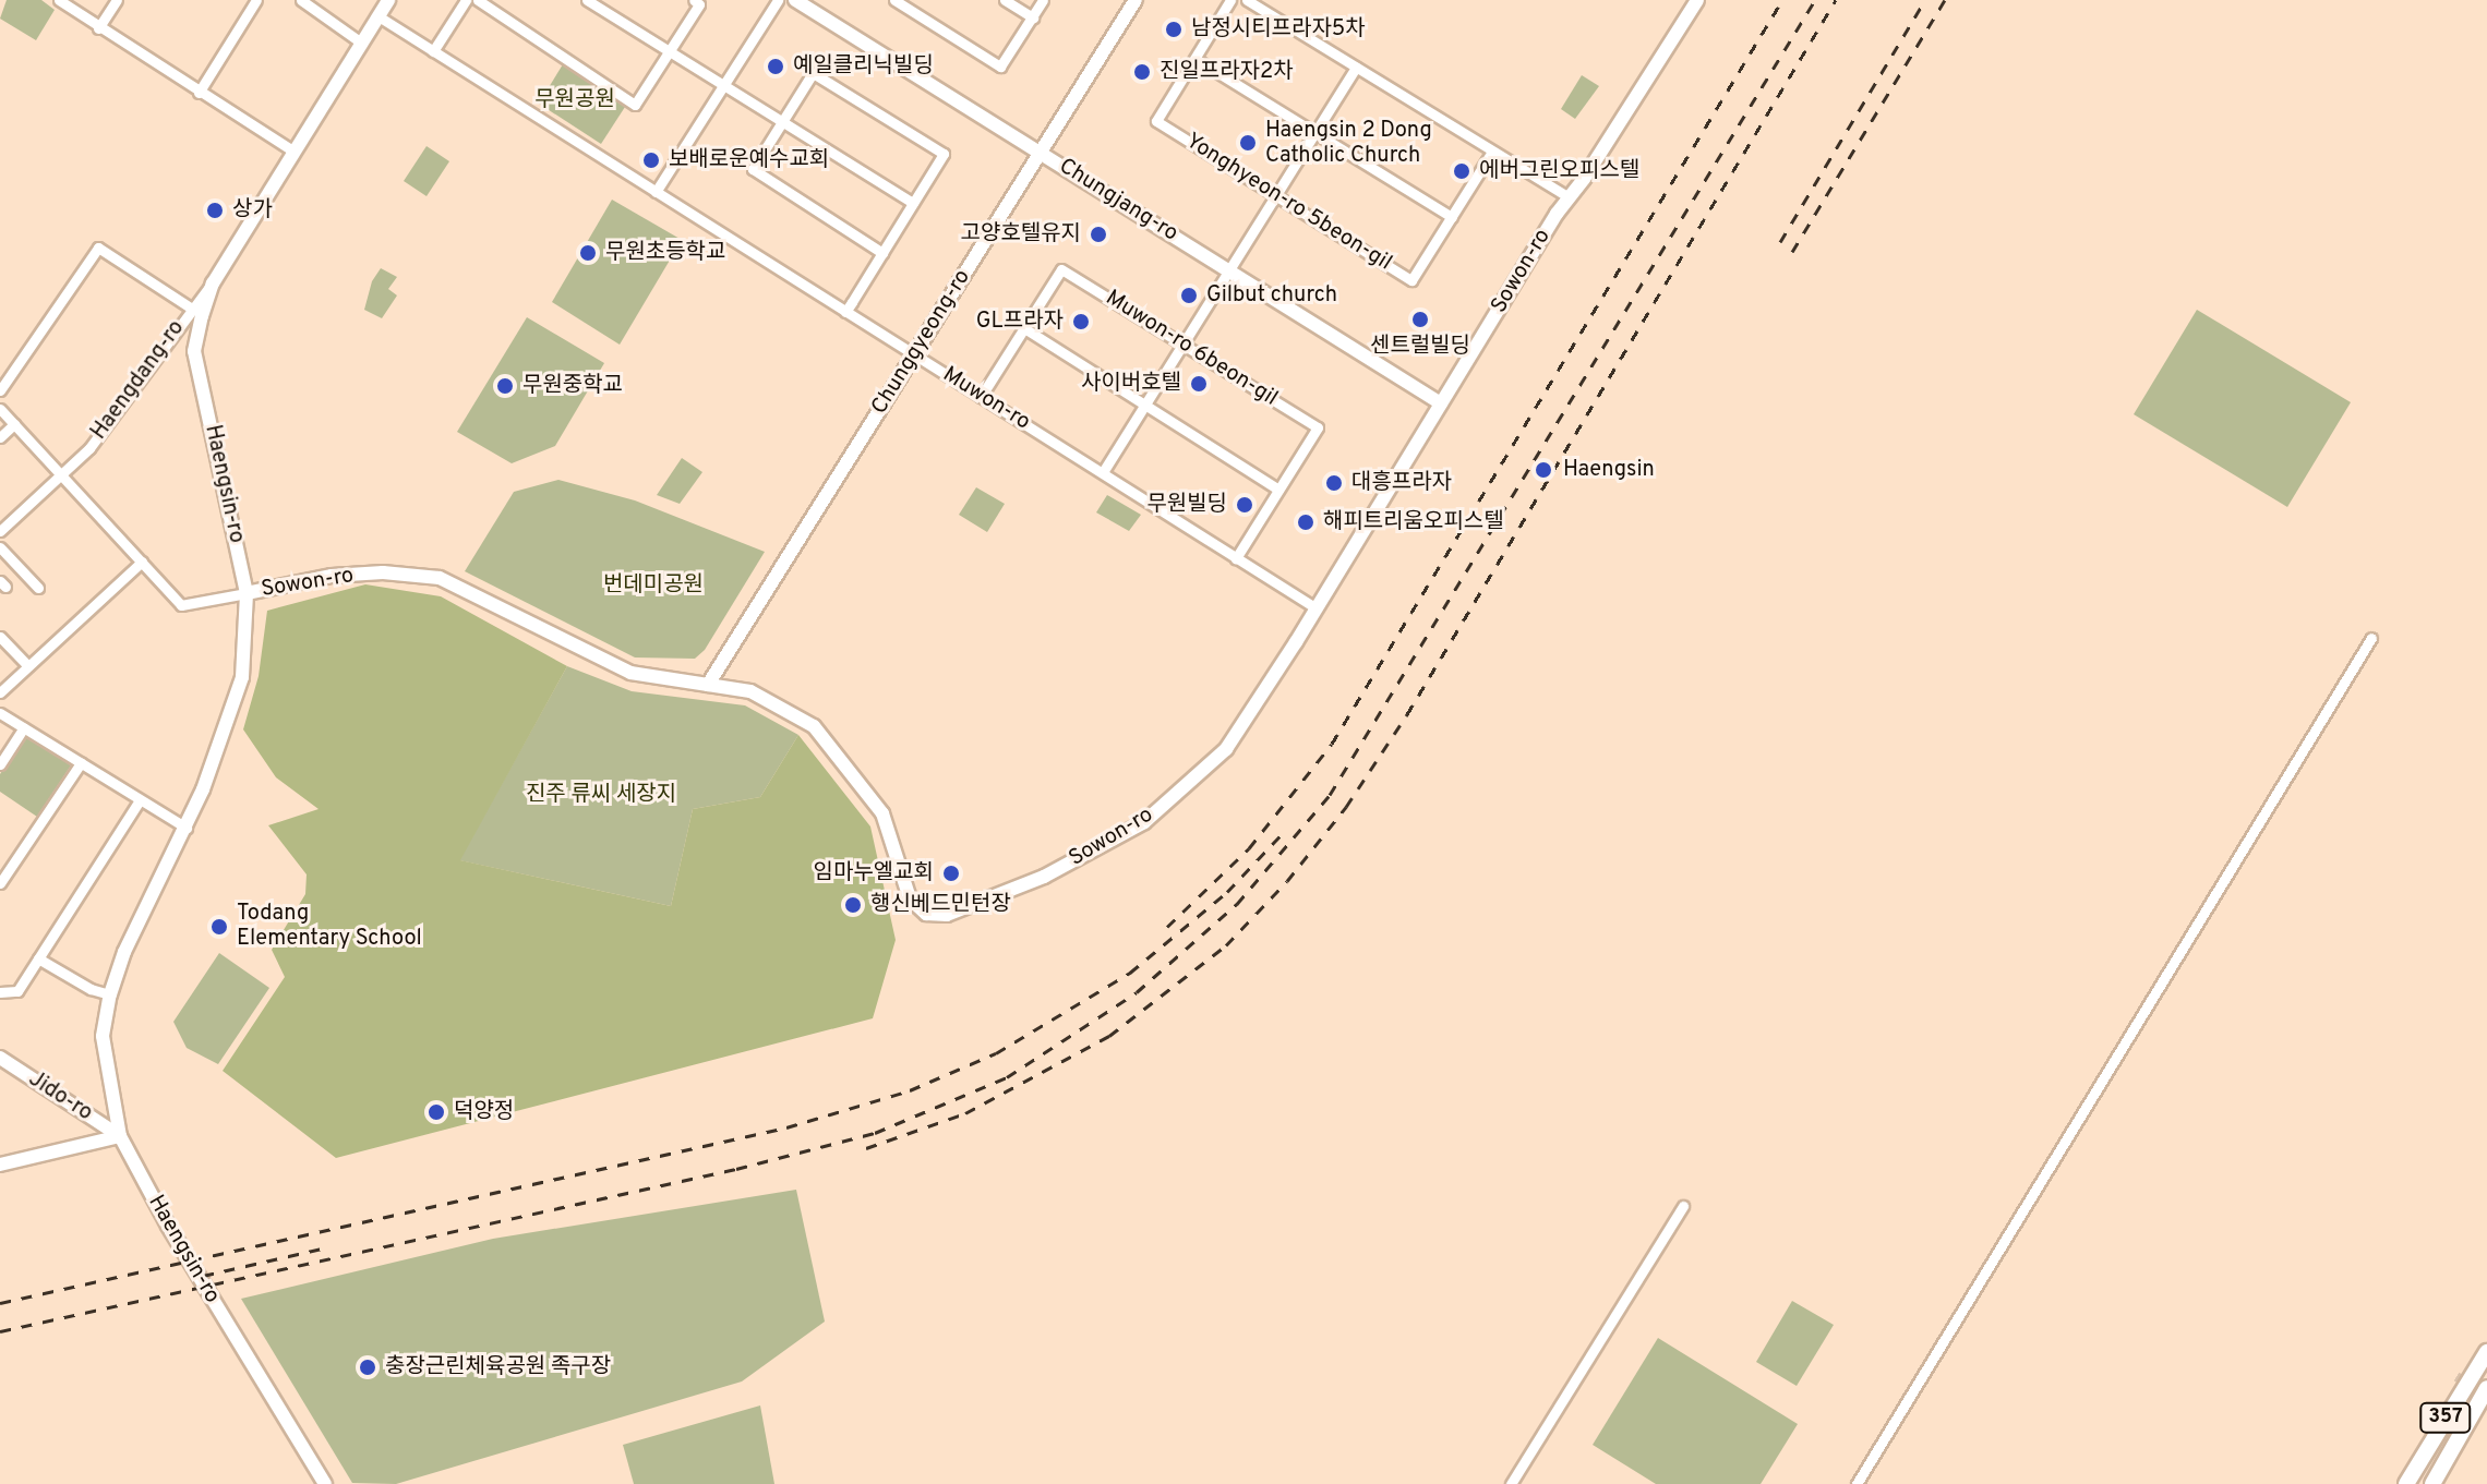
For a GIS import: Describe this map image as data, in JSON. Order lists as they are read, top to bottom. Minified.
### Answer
{"streets":{"highway":["357"],"main road":["Chungjang-ro","Sowon-ro","Chunggyeong-ro","Haengsin-ro","Jido-ro"],"street":["Yonghyeon-ro 5beon-gil","Muwon-ro 6beon-gil","Haengdang-ro","Muwon-ro"]},"crossings":[["Chungjang-ro","Sowon-ro"],["Chungjang-ro","Chunggyeong-ro"],["Sowon-ro","Chunggyeong-ro"],["Sowon-ro","Muwon-ro"],["Sowon-ro","Haengsin-ro"],["Chunggyeong-ro","Muwon-ro"],["Muwon-ro 6beon-gil","Muwon-ro"],["Haengdang-ro","Haengsin-ro"],["Muwon-ro","Haengsin-ro"],["Haengsin-ro","Jido-ro"]],"parks":["무원공원","번데미공원","진주 류씨 세장지"],"places":["남정시티프라자5차","예일클리닉빌딩","진일프라자2차","Haengsin 2 Dong Catholic Church","보배로운예수교회","에버그린오피스텔","상가","고양호텔유지","무원초등학교","Gilbut church","센트럴빌딩","GL프라자","사이버호텔","무원중학교","Haengsin","대흥프라자","무원빌딩","해피트리움오피스텔","임마누엘교회","행신베드민턴장","Todang Elementary School","덕양정","충장근린체육공원 족구장"]}
